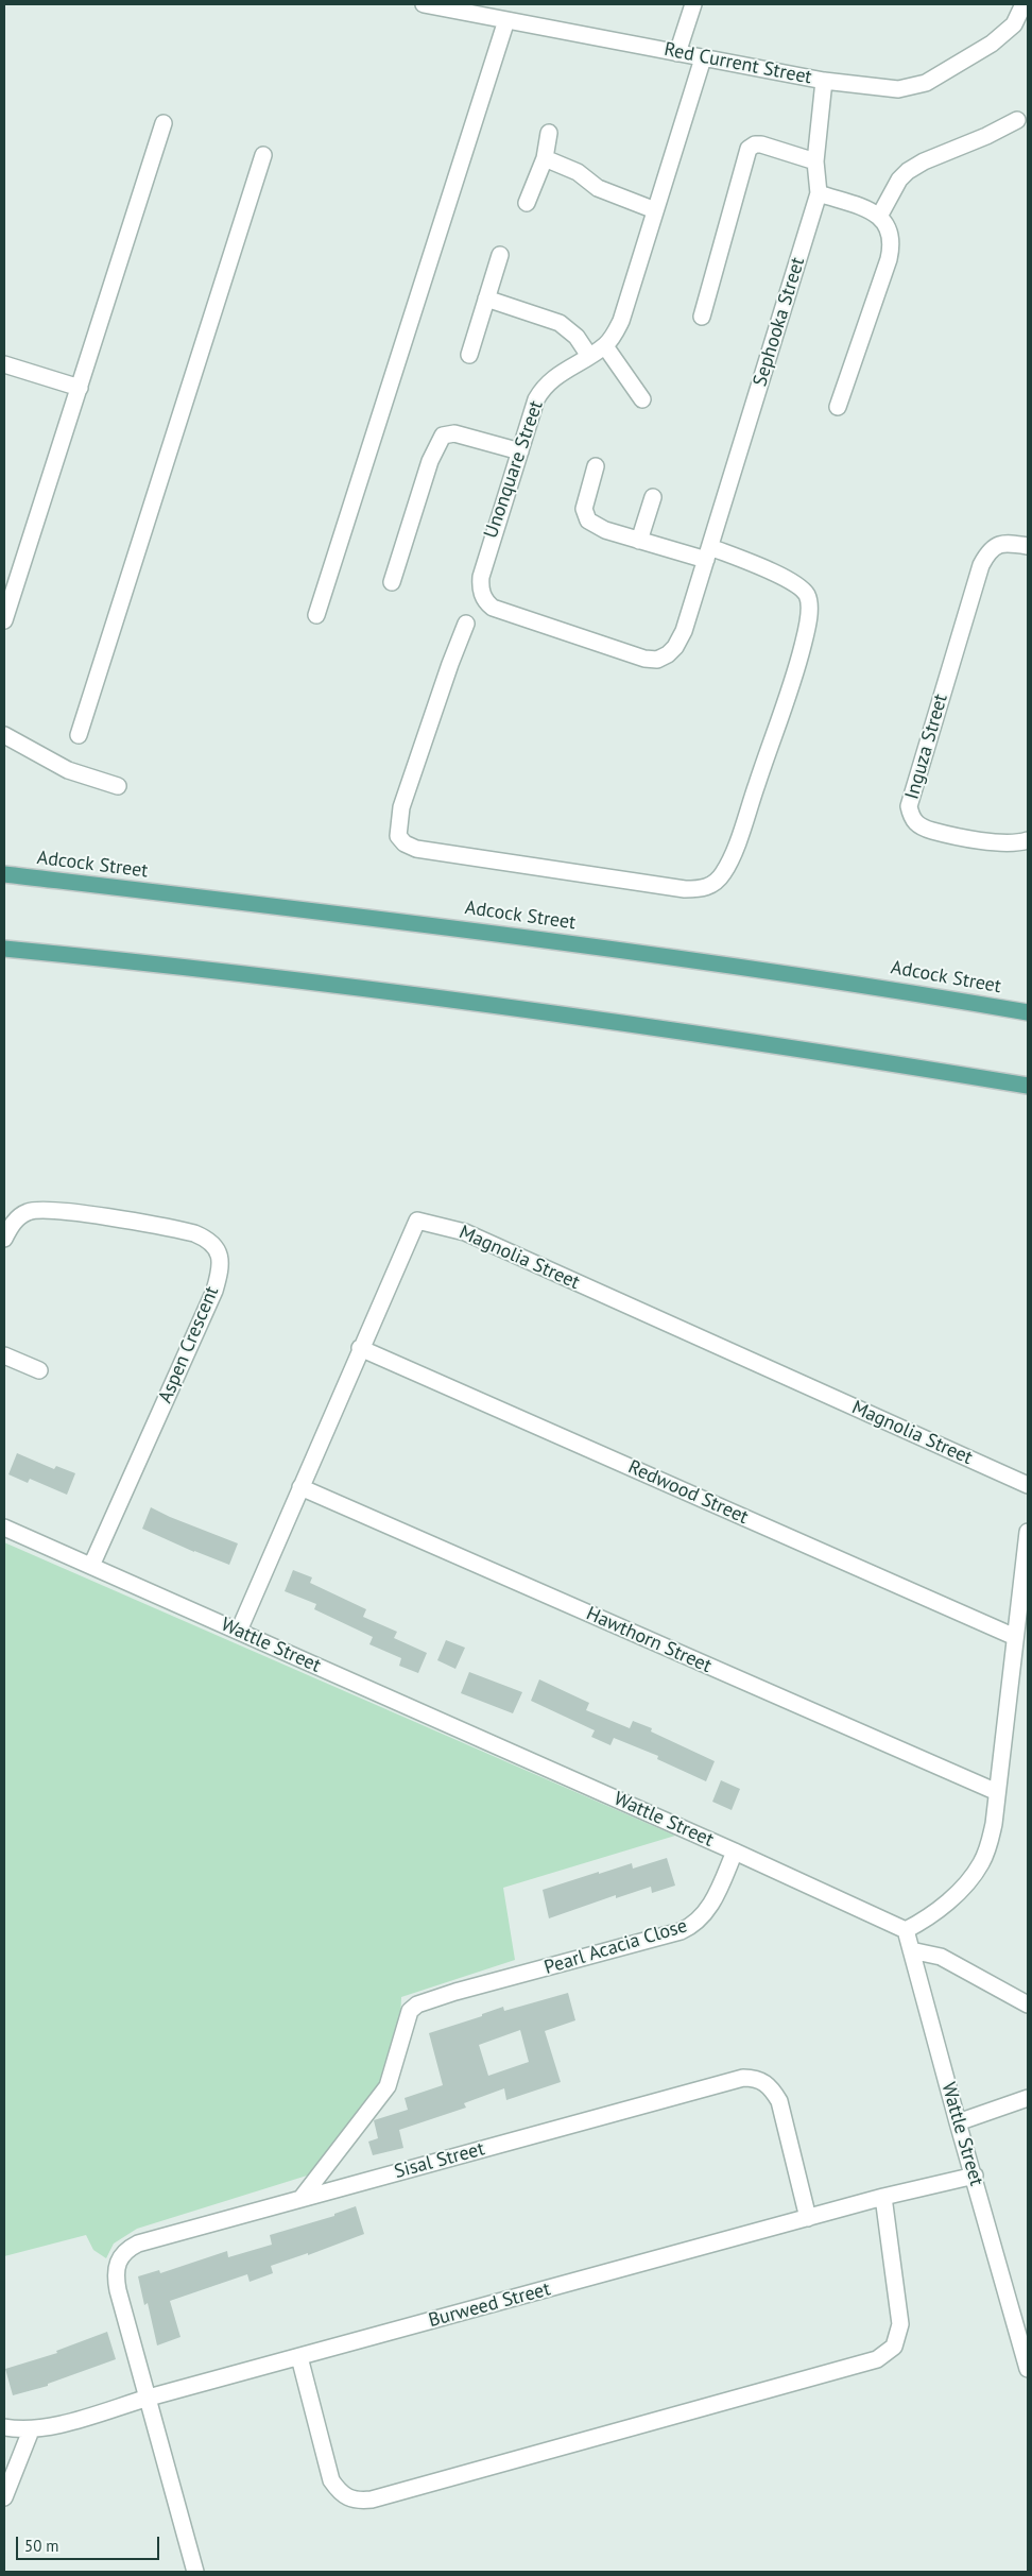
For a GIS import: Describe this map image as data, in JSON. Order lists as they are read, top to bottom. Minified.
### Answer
{"streets":{"main road":["Adcock Street"],"street":["Red Current Street","Sephooka Street","Unonquare Street","Inguza Street","Magnolia Street","Aspen Crescent","Redwood Street","Hawthorn Street","Wattle Street","Pearl Acacia Close","Sisal Street","Burweed Street"]},"crossings":[["Red Current Street","Sephooka Street"],["Red Current Street","Unonquare Street"],["Sephooka Street","Unonquare Street"],["Magnolia Street","Redwood Street"],["Magnolia Street","Hawthorn Street"],["Magnolia Street","Wattle Street"],["Aspen Crescent","Wattle Street"],["Wattle Street","Pearl Acacia Close"],["Wattle Street","Burweed Street"],["Pearl Acacia Close","Sisal Street"],["Sisal Street","Burweed Street"]],"scale_bar":"50 m"}
